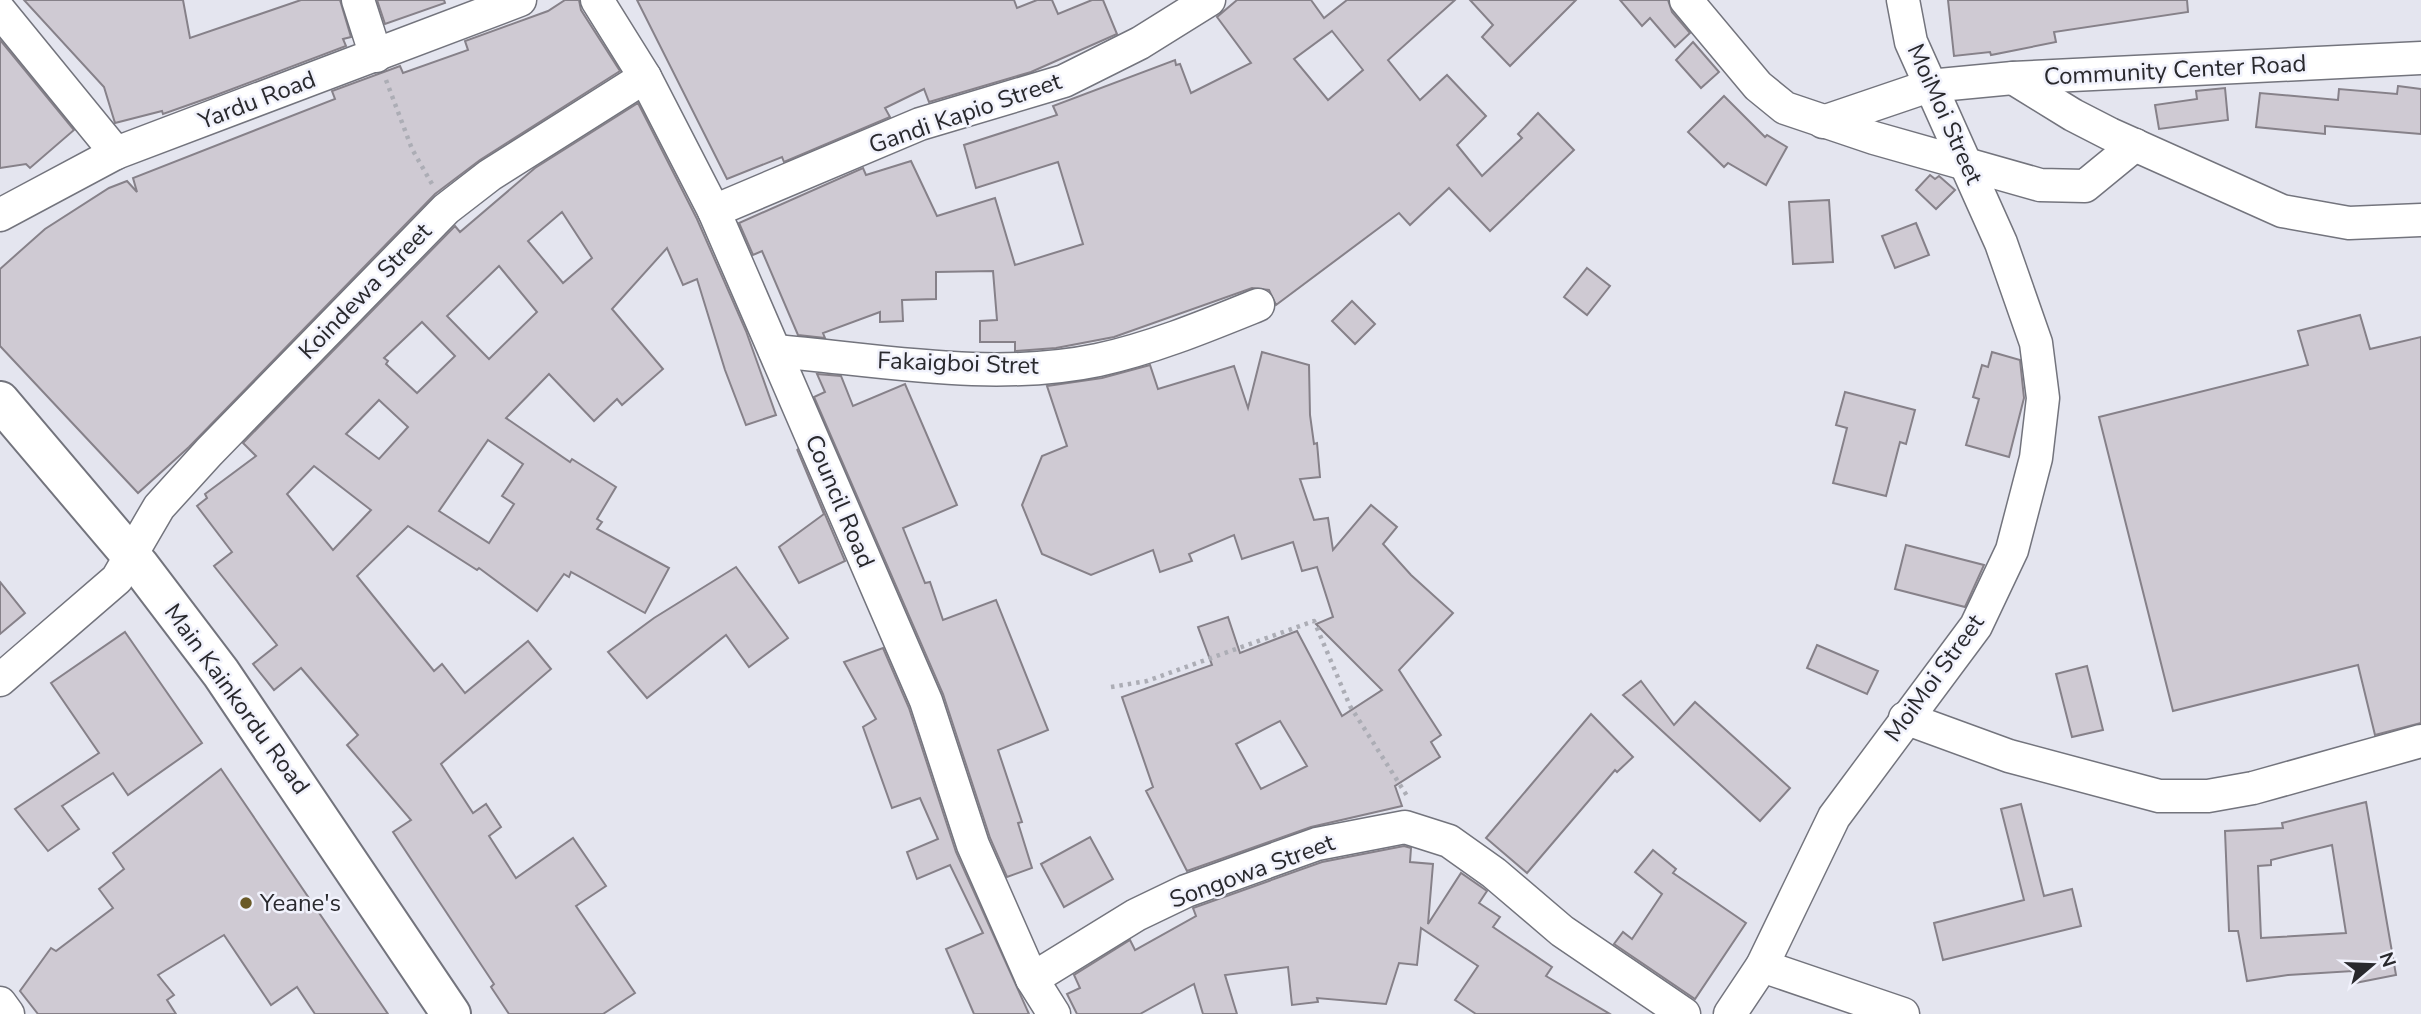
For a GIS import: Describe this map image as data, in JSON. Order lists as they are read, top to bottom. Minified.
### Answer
{"streets":{"main road":["Main Kainkordu Road"],"street":["Community Center Road","Yardu Road","Gandi Kapio Street","MoiMoi Street","Koindewa Street","Fakaigboi Stret","Council Road","Songowa Street"]},"crossings":[["Community Center Road","MoiMoi Street"],["Gandi Kapio Street","Council Road"],["Koindewa Street","Council Road"],["Koindewa Street","Main Kainkordu Road"],["Fakaigboi Stret","Council Road"],["Council Road","Songowa Street"]],"places":["Yeane's"],"north":"right"}
